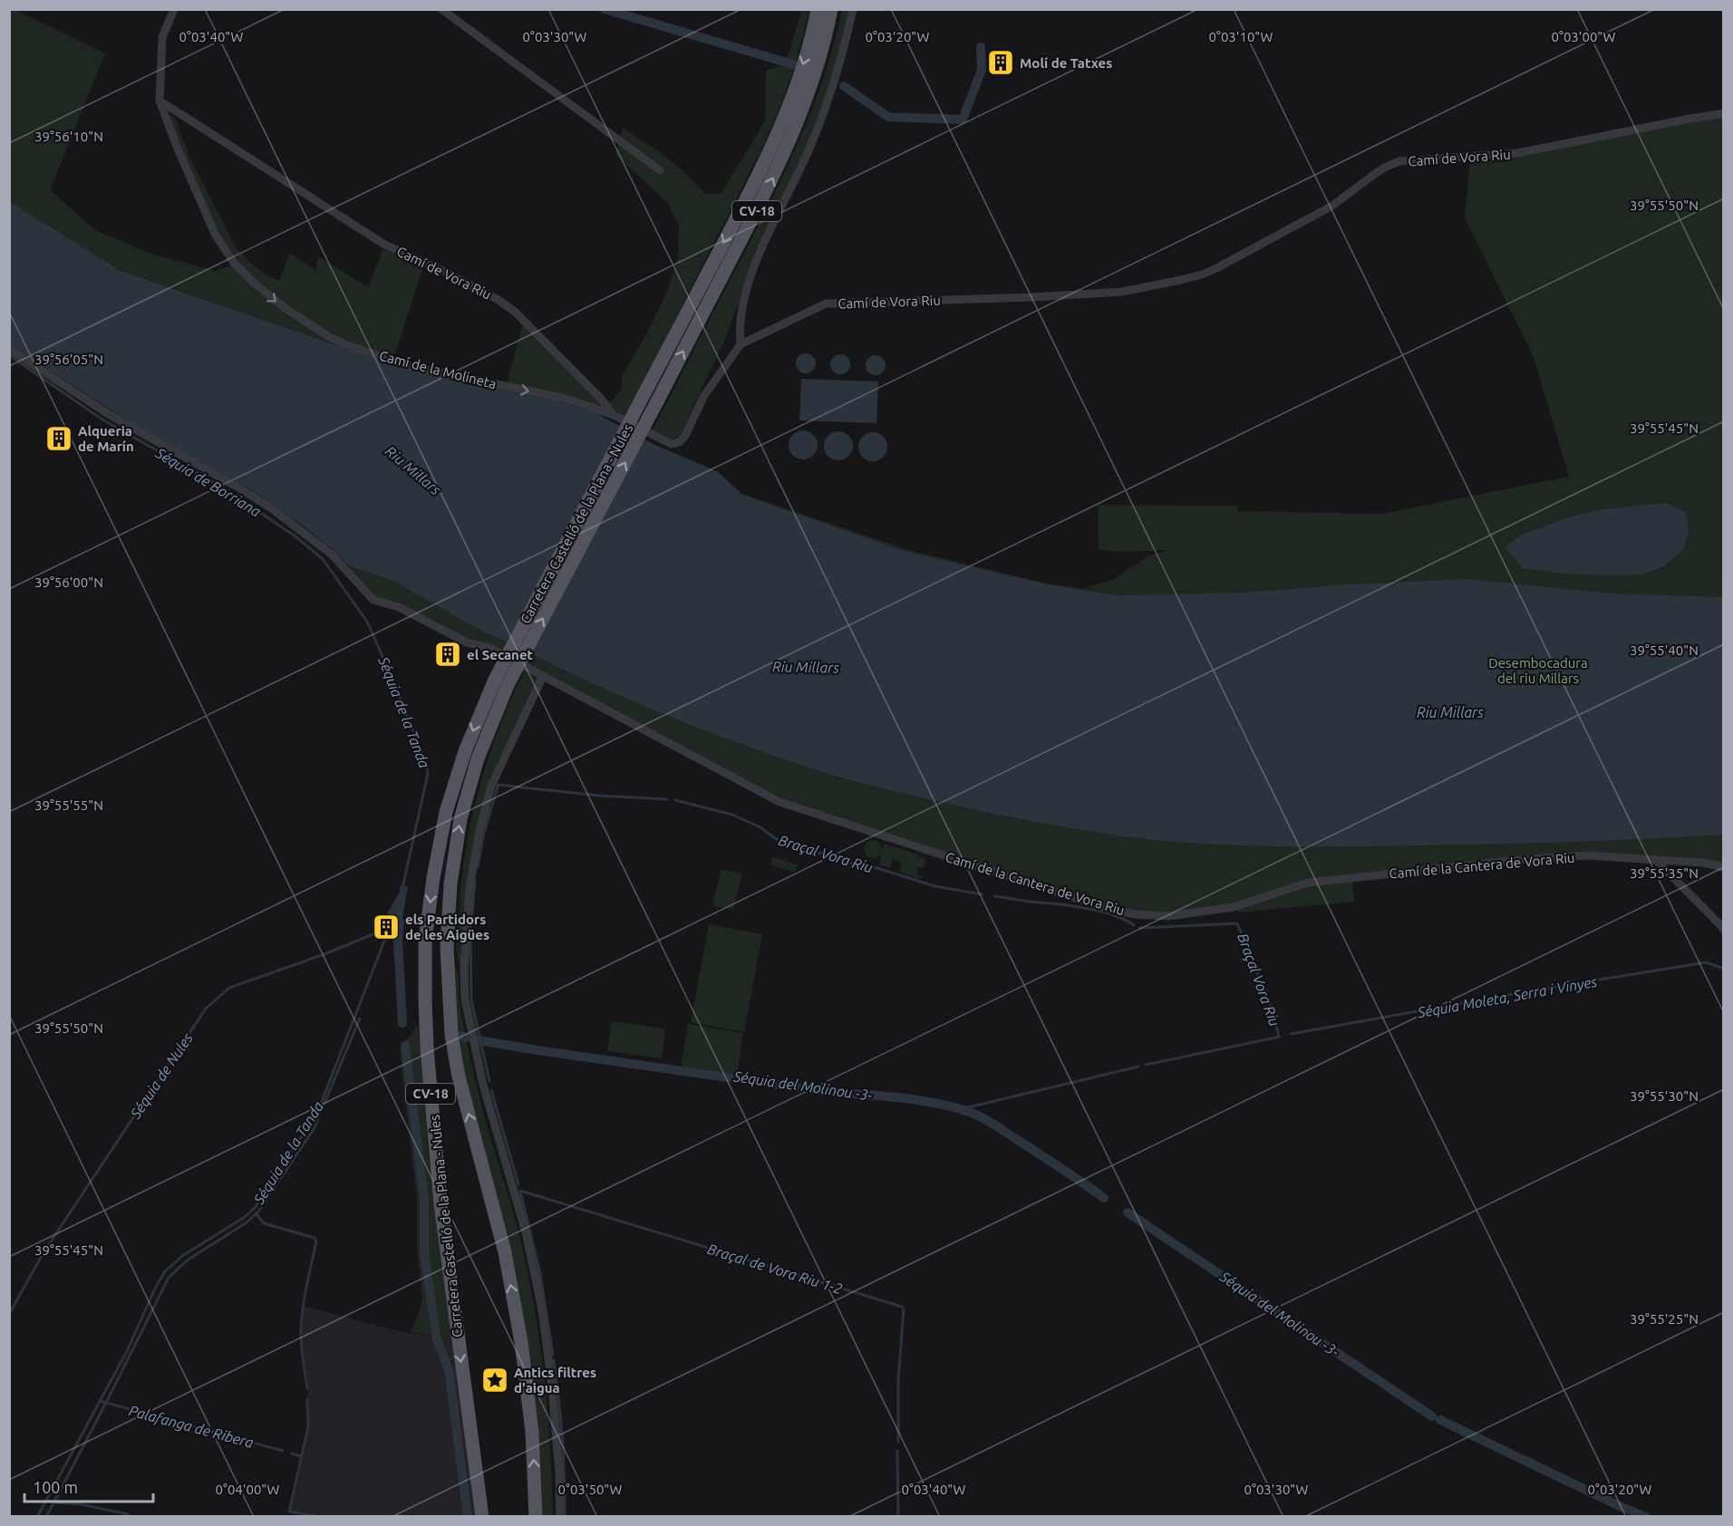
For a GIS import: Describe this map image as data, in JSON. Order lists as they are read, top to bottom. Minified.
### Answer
{"streets":{"main road":["CV-18","Carretera Castelló de la Plana - Nules"],"street":["Camí de Vora Riu","Camí de la Molineta","Camí de la Cantera de Vora Riu"]},"crossings":[["Camí de Vora Riu","Camí de la Molineta"]],"one_way":["Camí de la Molineta"],"water":["Riu Millars","Séquia de Borriana","Séquia de la Tanda","Braçal Vora Riu","Séquia Moleta, Serra i Vinyes","Séquia de Nules","Séquia del Molinou -3-","Braçal de Vora Riu 1-2","Palafanga de Ribera"],"parks":["Desembocadura del riu Millars"],"places":{"building":["Molí de Tatxes","Alqueria de Marín","el Secanet","els Partidors de les Aigües"],"place":["Antics filtres d'aigua"]},"scale_bar":"100 m","coordinates":["0°03'40\"W","0°03'30\"W","0°03'20\"W","0°03'10\"W","0°03'00\"W","39°56'10\"N","39°55'50\"N","39°56'05\"N","39°55'45\"N","39°56'00\"N","39°55'40\"N","39°55'55\"N","39°55'35\"N","39°55'30\"N","39°55'25\"N","0°04'00\"W","0°03'50\"W"]}
